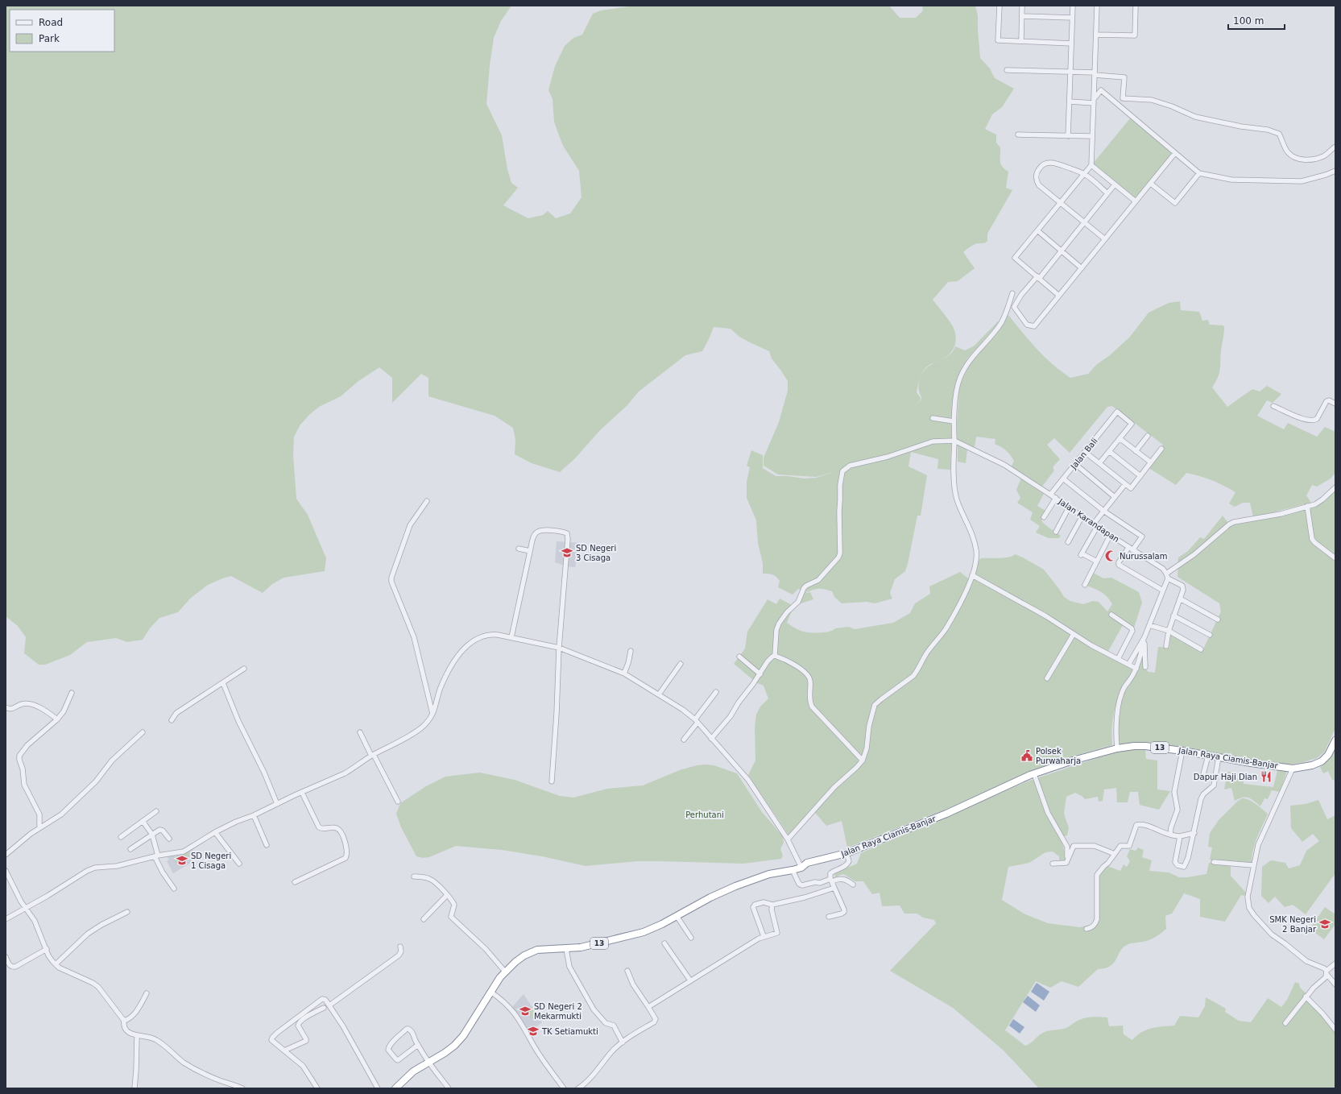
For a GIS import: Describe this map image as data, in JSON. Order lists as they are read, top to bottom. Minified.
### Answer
{"streets":{"highway":["13","Jalan Raya Ciamis-Banjar"],"street":["Jalan Bali","Jalan Karandapan"]},"crossings":[["Jalan Bali","Jalan Karandapan"]],"parks":["Perhutani"],"places":{"school or university":["SD Negeri 3 Cisaga","SD Negeri 1 Cisaga","SMK Negeri 2 Banjar","SD Negeri 2 Mekarmukti","TK Setiamukti"],"mosque":["Nurussalam"],"public building":["Polsek Purwaharja"],"restaurant":["Dapur Haji Dian"]},"legend":["Road","Park"],"scale_bar":"100 m"}
